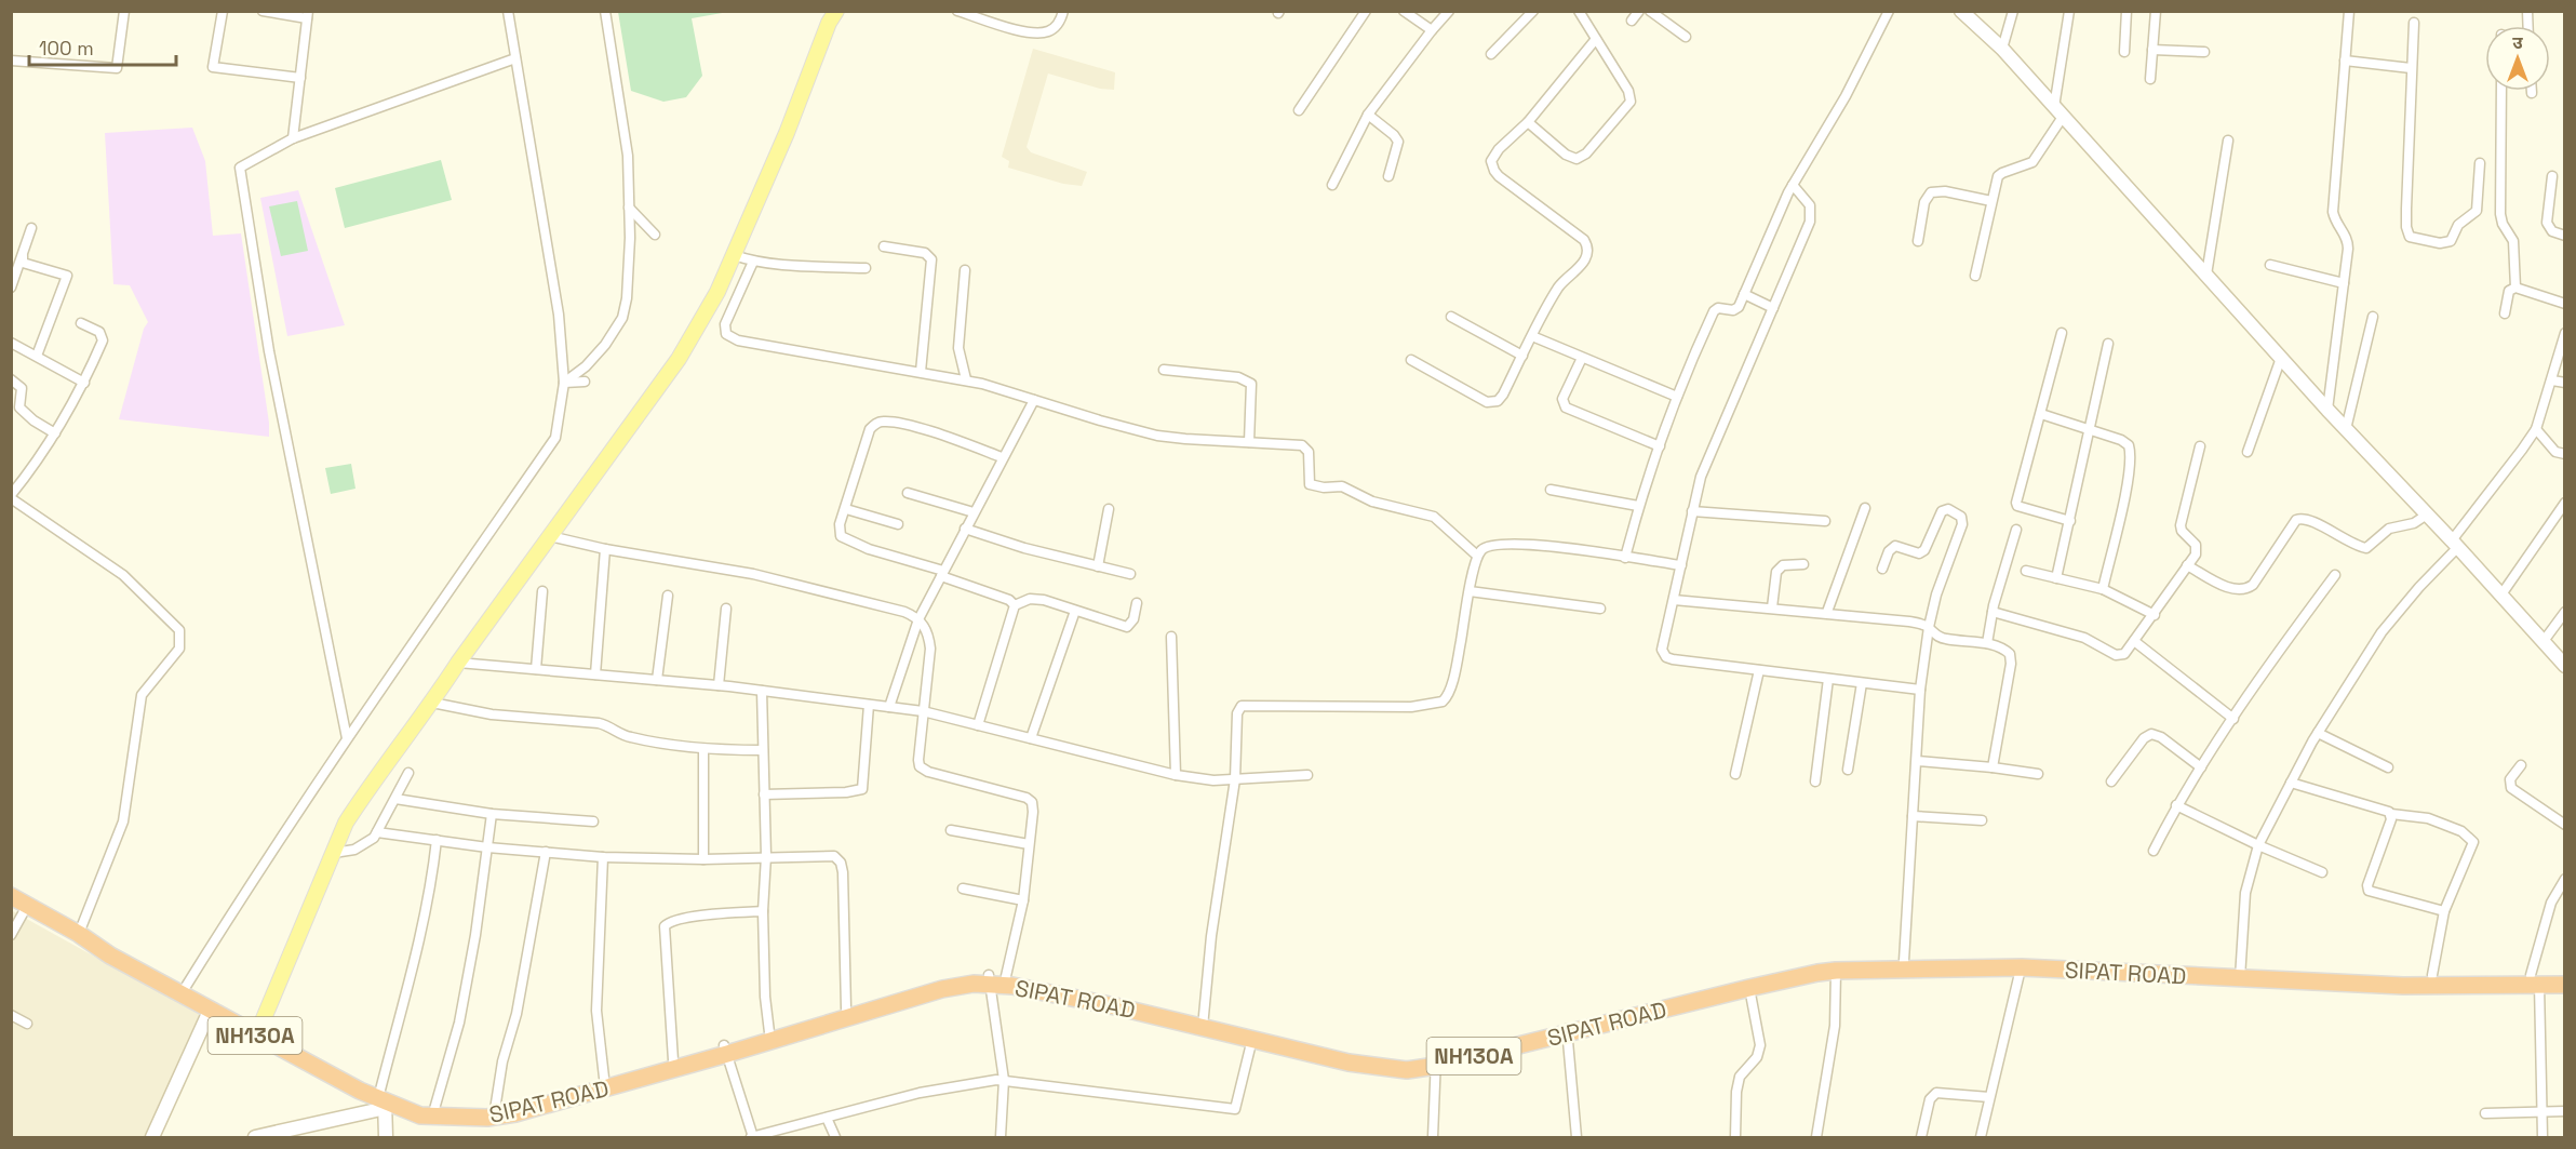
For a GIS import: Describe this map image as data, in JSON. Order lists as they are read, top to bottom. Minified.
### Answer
{"streets":{"highway":["SIPAT ROAD","NH130A"]},"scale_bar":"100 m","north":"top"}
